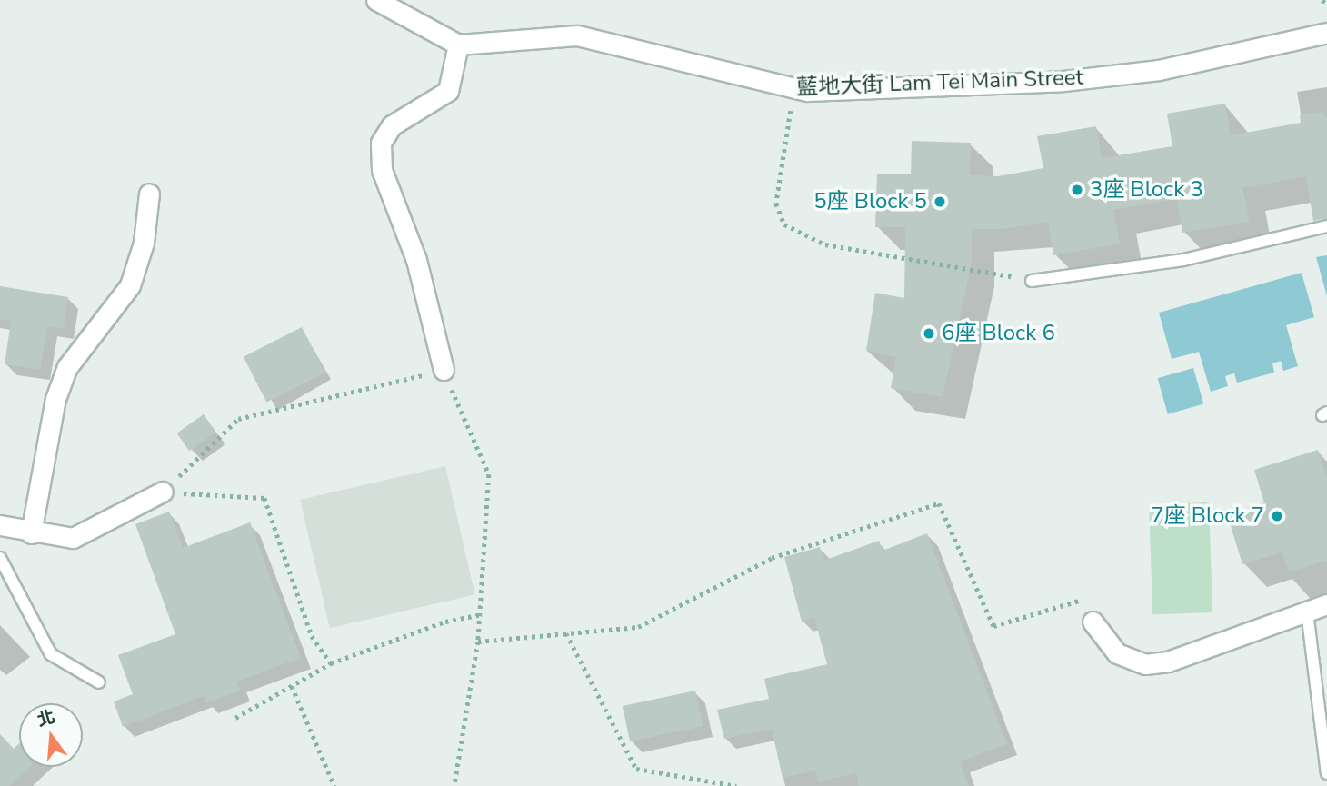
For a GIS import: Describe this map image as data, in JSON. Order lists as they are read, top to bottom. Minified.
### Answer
{"streets":{"street":["藍地大街 Lam Tei Main Street"]},"places":["3座 Block 3","5座 Block 5","6座 Block 6","7座 Block 7"],"north":"top"}
